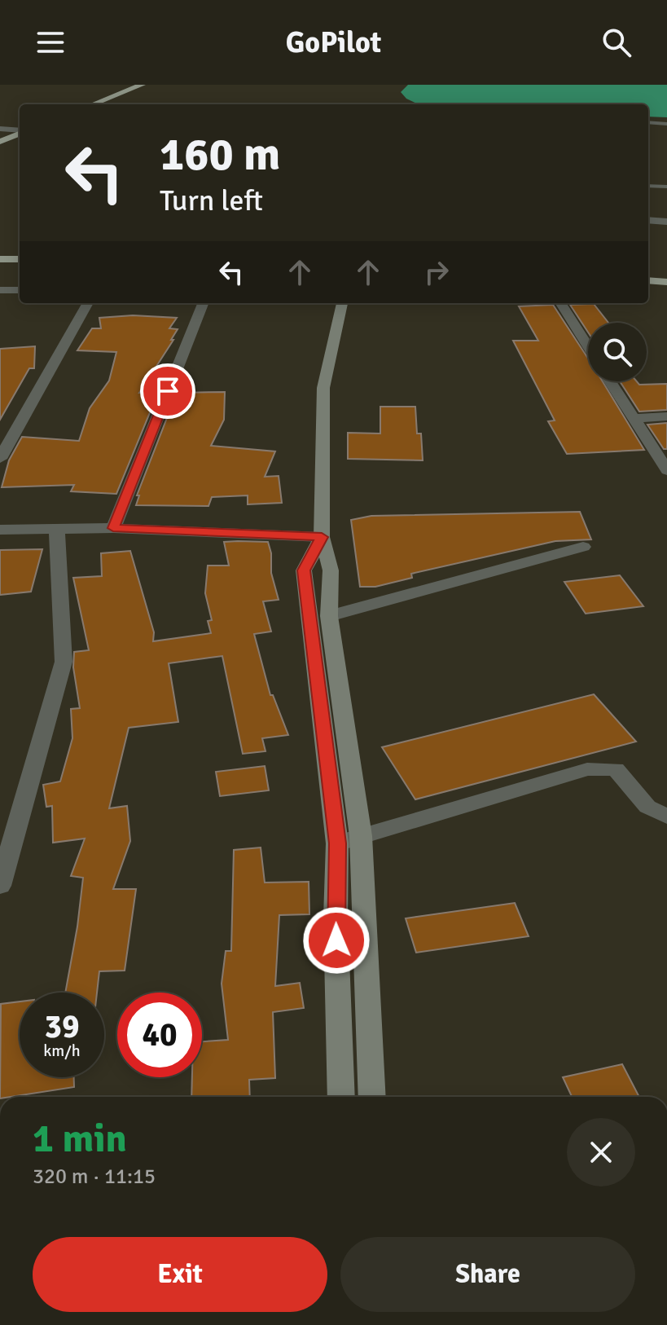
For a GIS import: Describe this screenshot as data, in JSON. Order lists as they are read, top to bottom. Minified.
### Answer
{"page":{"header":"GoPilot","turn":["160 m","Turn left"],"speed":"39 km/h","limit":"40","heading":["1 min","320 m · 11:15"],"buttons":["Exit","Share"]}}
